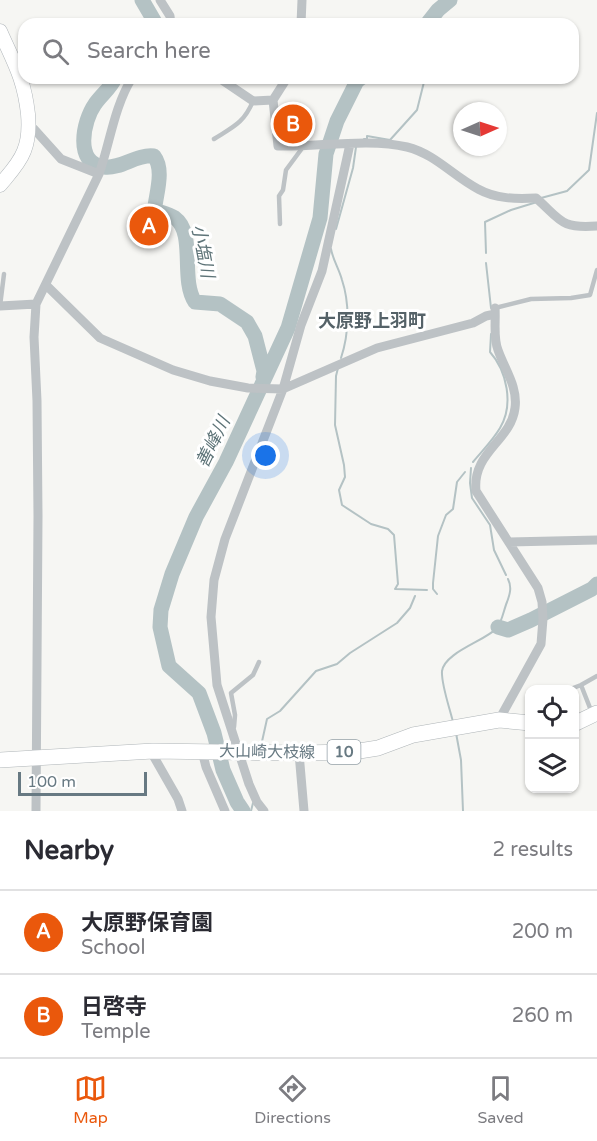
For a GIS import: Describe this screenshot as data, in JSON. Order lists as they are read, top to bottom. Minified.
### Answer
{"streets":{"main road":["大山崎大枝線","10"]},"districts":["大原野上羽町"],"water":["小塩川","善峰川"],"scale_bar":"100 m","north":"right","page":{"search":"Search here","pins":["B","A"],"scale":"100 m","heading":["Nearby","2 results"],"list":[{"mark":"A","name":"大原野保育園","note":"School","value":"200 m"},{"mark":"B","name":"日啓寺","note":"Temple","value":"260 m"}],"nav":["Map","Directions","Saved"]}}
